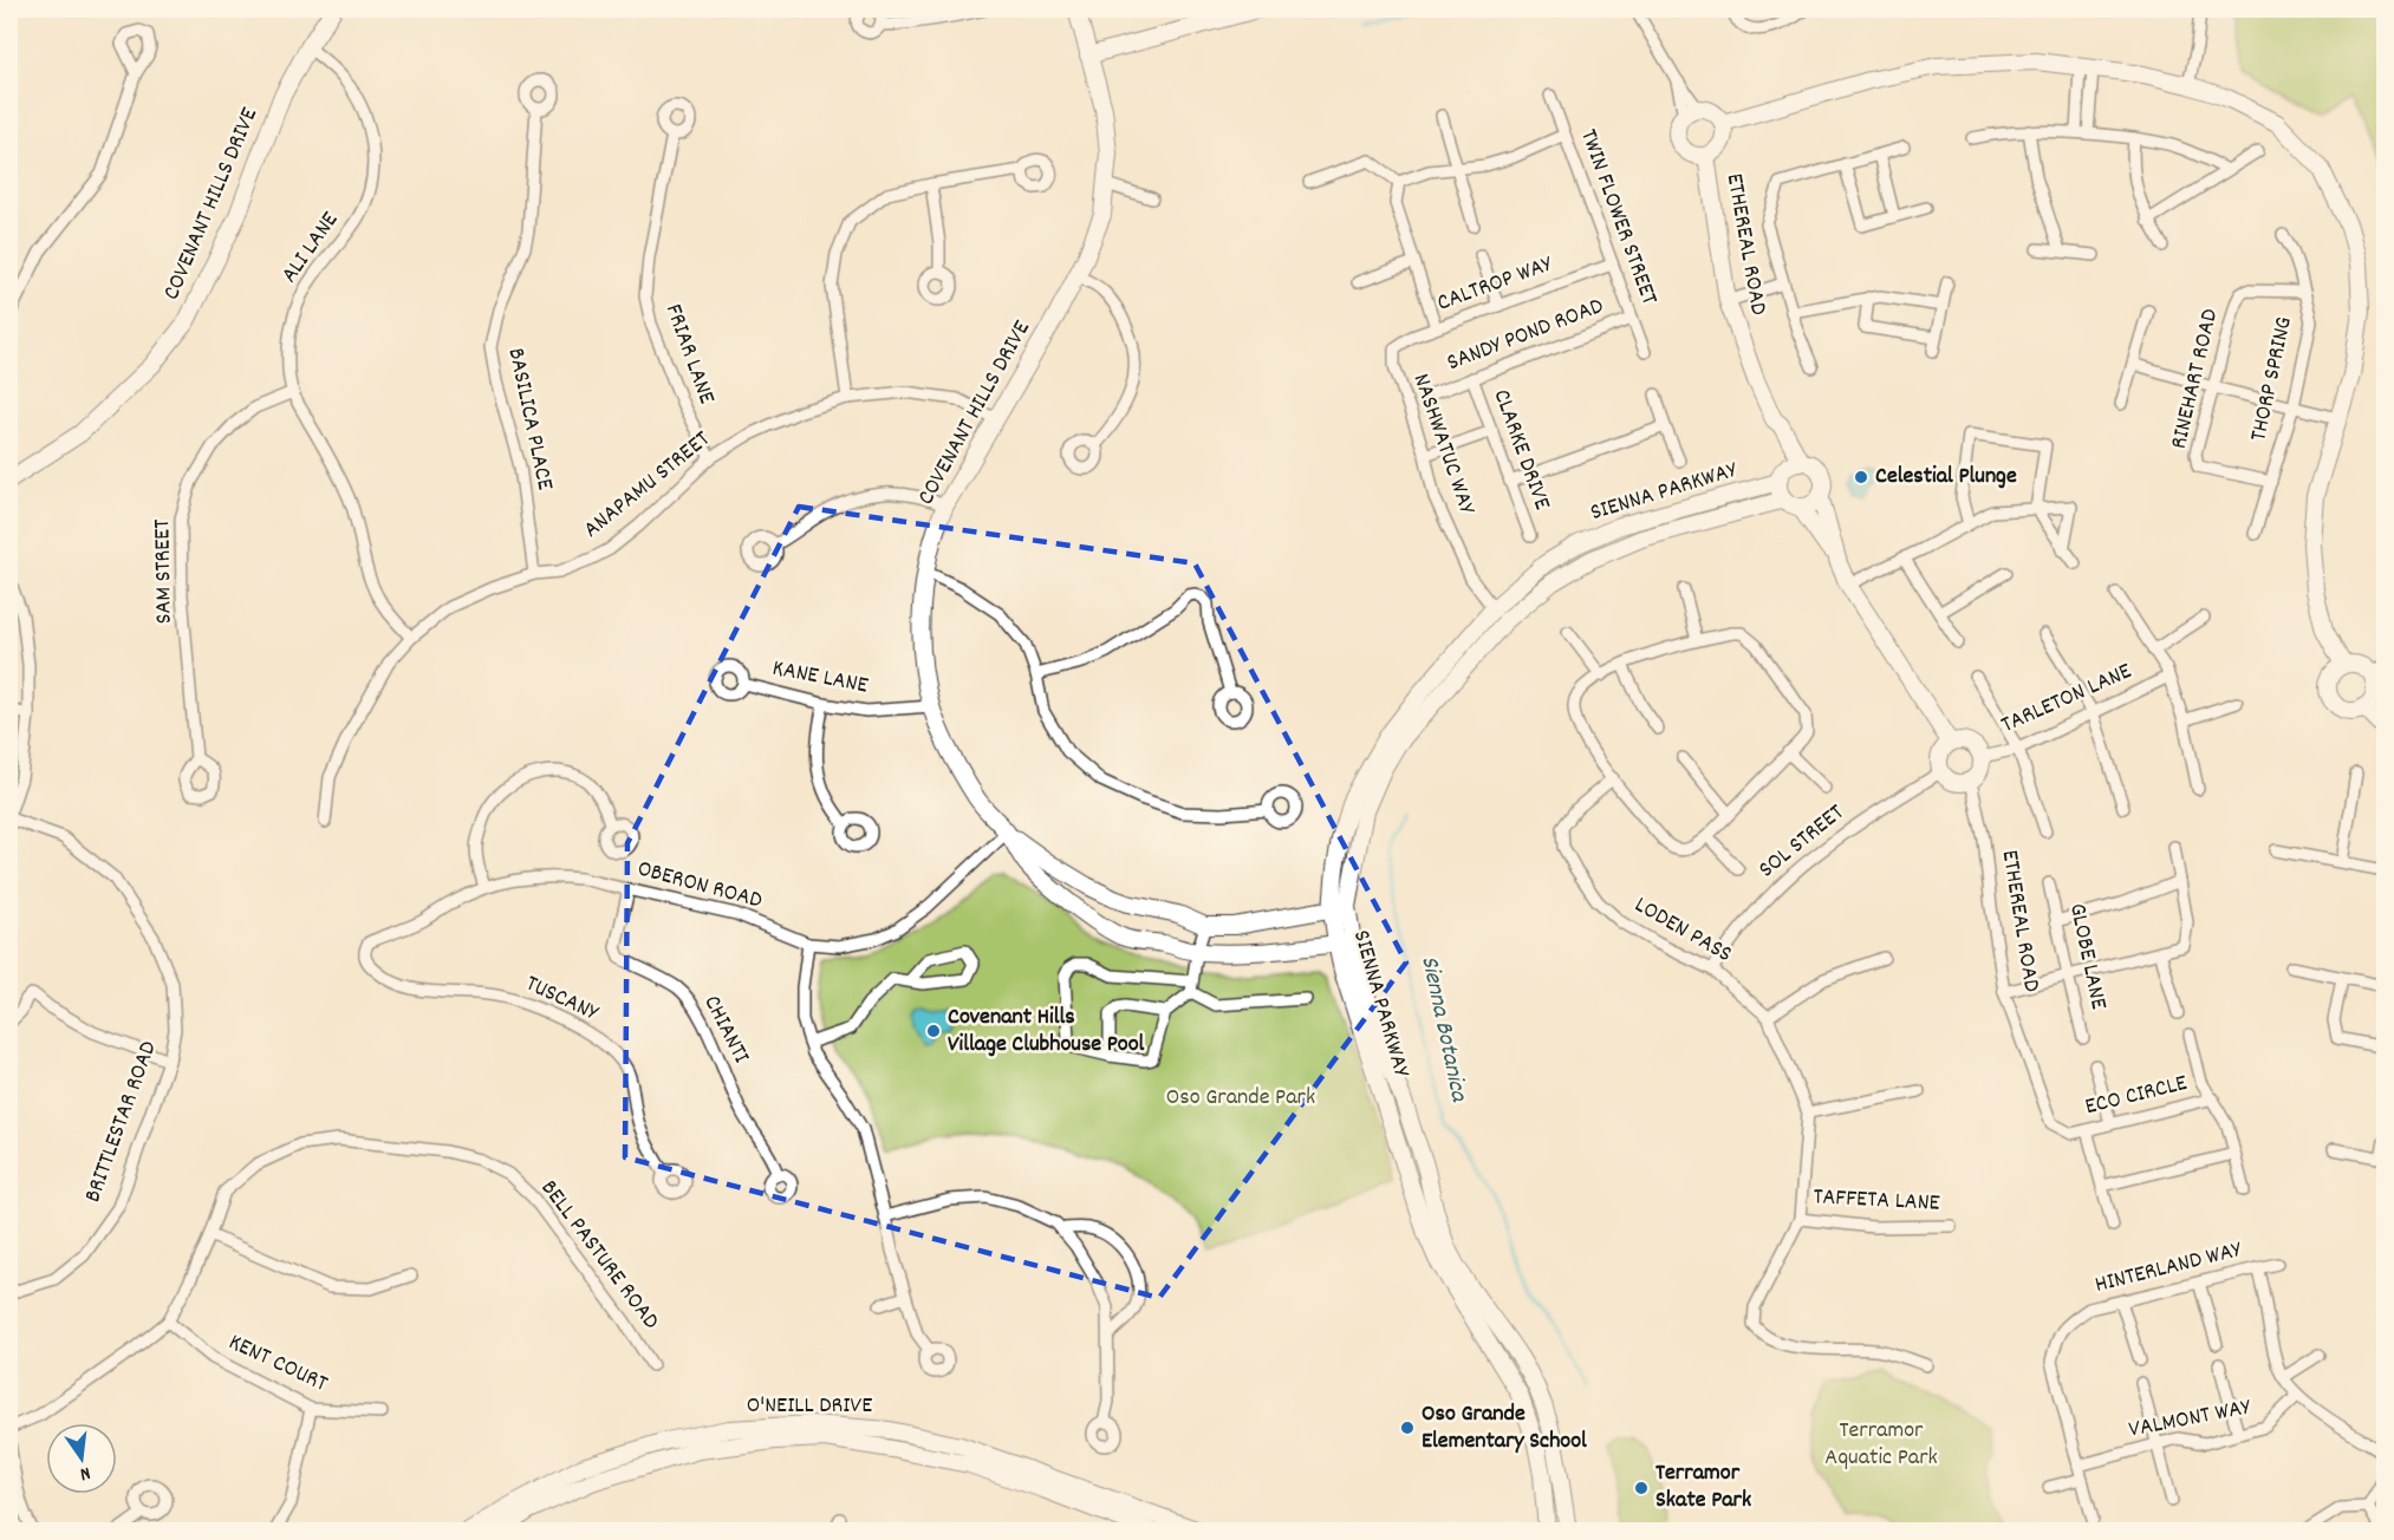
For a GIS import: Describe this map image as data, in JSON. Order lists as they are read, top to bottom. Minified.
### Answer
{"streets":{"street":["COVENANT HILLS DRIVE","TWIN FLOWER STREET","ETHEREAL ROAD","ALI LANE","CALTROP WAY","SANDY POND ROAD","FRIAR LANE","RINEHART ROAD","THORP SPRING","BASILICA PLACE","NASHWATUC WAY","CLARKE DRIVE","ANAPAMU STREET","SIENNA PARKWAY","SAM STREET","KANE LANE","TARLETON LANE","SOL STREET","OBERON ROAD","LODEN PASS","GLOBE LANE","TUSCANY","CHIANTI","ECO CIRCLE","BRITTLESTAR ROAD","TAFFETA LANE","BELL PASTURE ROAD","HINTERLAND WAY","KENT COURT","O'NEILL DRIVE","VALMONT WAY"]},"crossings":[["COVENANT HILLS DRIVE","ALI LANE"],["COVENANT HILLS DRIVE","ANAPAMU STREET"],["COVENANT HILLS DRIVE","SIENNA PARKWAY"],["COVENANT HILLS DRIVE","KANE LANE"],["COVENANT HILLS DRIVE","OBERON ROAD"],["TWIN FLOWER STREET","CALTROP WAY"],["TWIN FLOWER STREET","SANDY POND ROAD"],["ETHEREAL ROAD","SIENNA PARKWAY"],["ETHEREAL ROAD","TARLETON LANE"],["ETHEREAL ROAD","SOL STREET"],["ETHEREAL ROAD","ECO CIRCLE"],["ALI LANE","ANAPAMU STREET"],["ALI LANE","SAM STREET"],["CALTROP WAY","NASHWATUC WAY"],["SANDY POND ROAD","CLARKE DRIVE"],["FRIAR LANE","ANAPAMU STREET"],["RINEHART ROAD","THORP SPRING"],["BASILICA PLACE","ANAPAMU STREET"],["NASHWATUC WAY","SIENNA PARKWAY"],["TARLETON LANE","SOL STREET"],["SOL STREET","LODEN PASS"],["OBERON ROAD","TUSCANY"],["OBERON ROAD","CHIANTI"],["LODEN PASS","TAFFETA LANE"],["BELL PASTURE ROAD","KENT COURT"],["HINTERLAND WAY","VALMONT WAY"]],"water":["Sienna Botanica"],"parks":["Oso Grande Park","Terramor Aquatic Park"],"places":["Celestial Plunge","Covenant Hills Village Clubhouse Pool","Oso Grande Elementary School","Terramor Skate Park"],"north":"bottom"}
